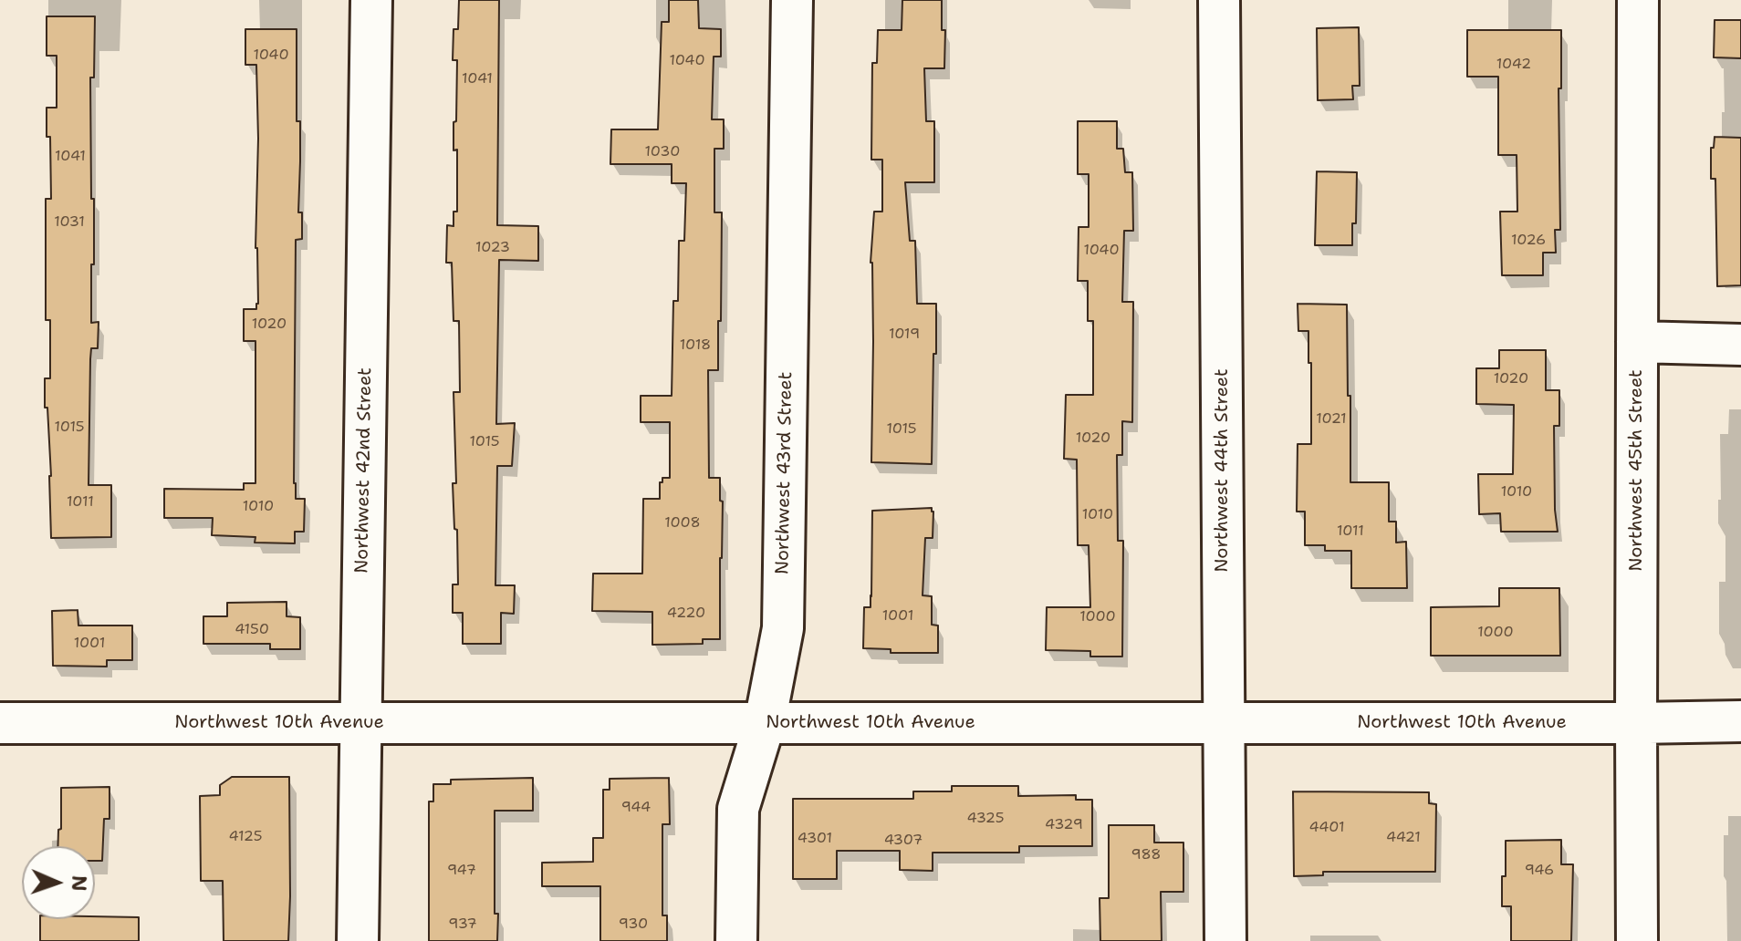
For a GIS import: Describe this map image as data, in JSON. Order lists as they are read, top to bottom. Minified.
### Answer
{"streets":{"street":["Northwest 42nd Street","Northwest 44th Street","Northwest 45th Street","Northwest 43rd Street","Northwest 10th Avenue"]},"crossings":[["Northwest 42nd Street","Northwest 10th Avenue"],["Northwest 44th Street","Northwest 10th Avenue"],["Northwest 45th Street","Northwest 10th Avenue"],["Northwest 43rd Street","Northwest 10th Avenue"]],"house_numbers":["1040","1040","1042","1041","1030","1041","1031","1026","1023","1040","1020","1019","1018","1020","1021","1015","1015","1020","1015","1010","1011","1010","1010","1008","1011","4220","1001","1000","4150","1000","1001","944","4325","4329","4401","4125","4421","4301","4307","988","947","946","937","930"],"north":"right"}
